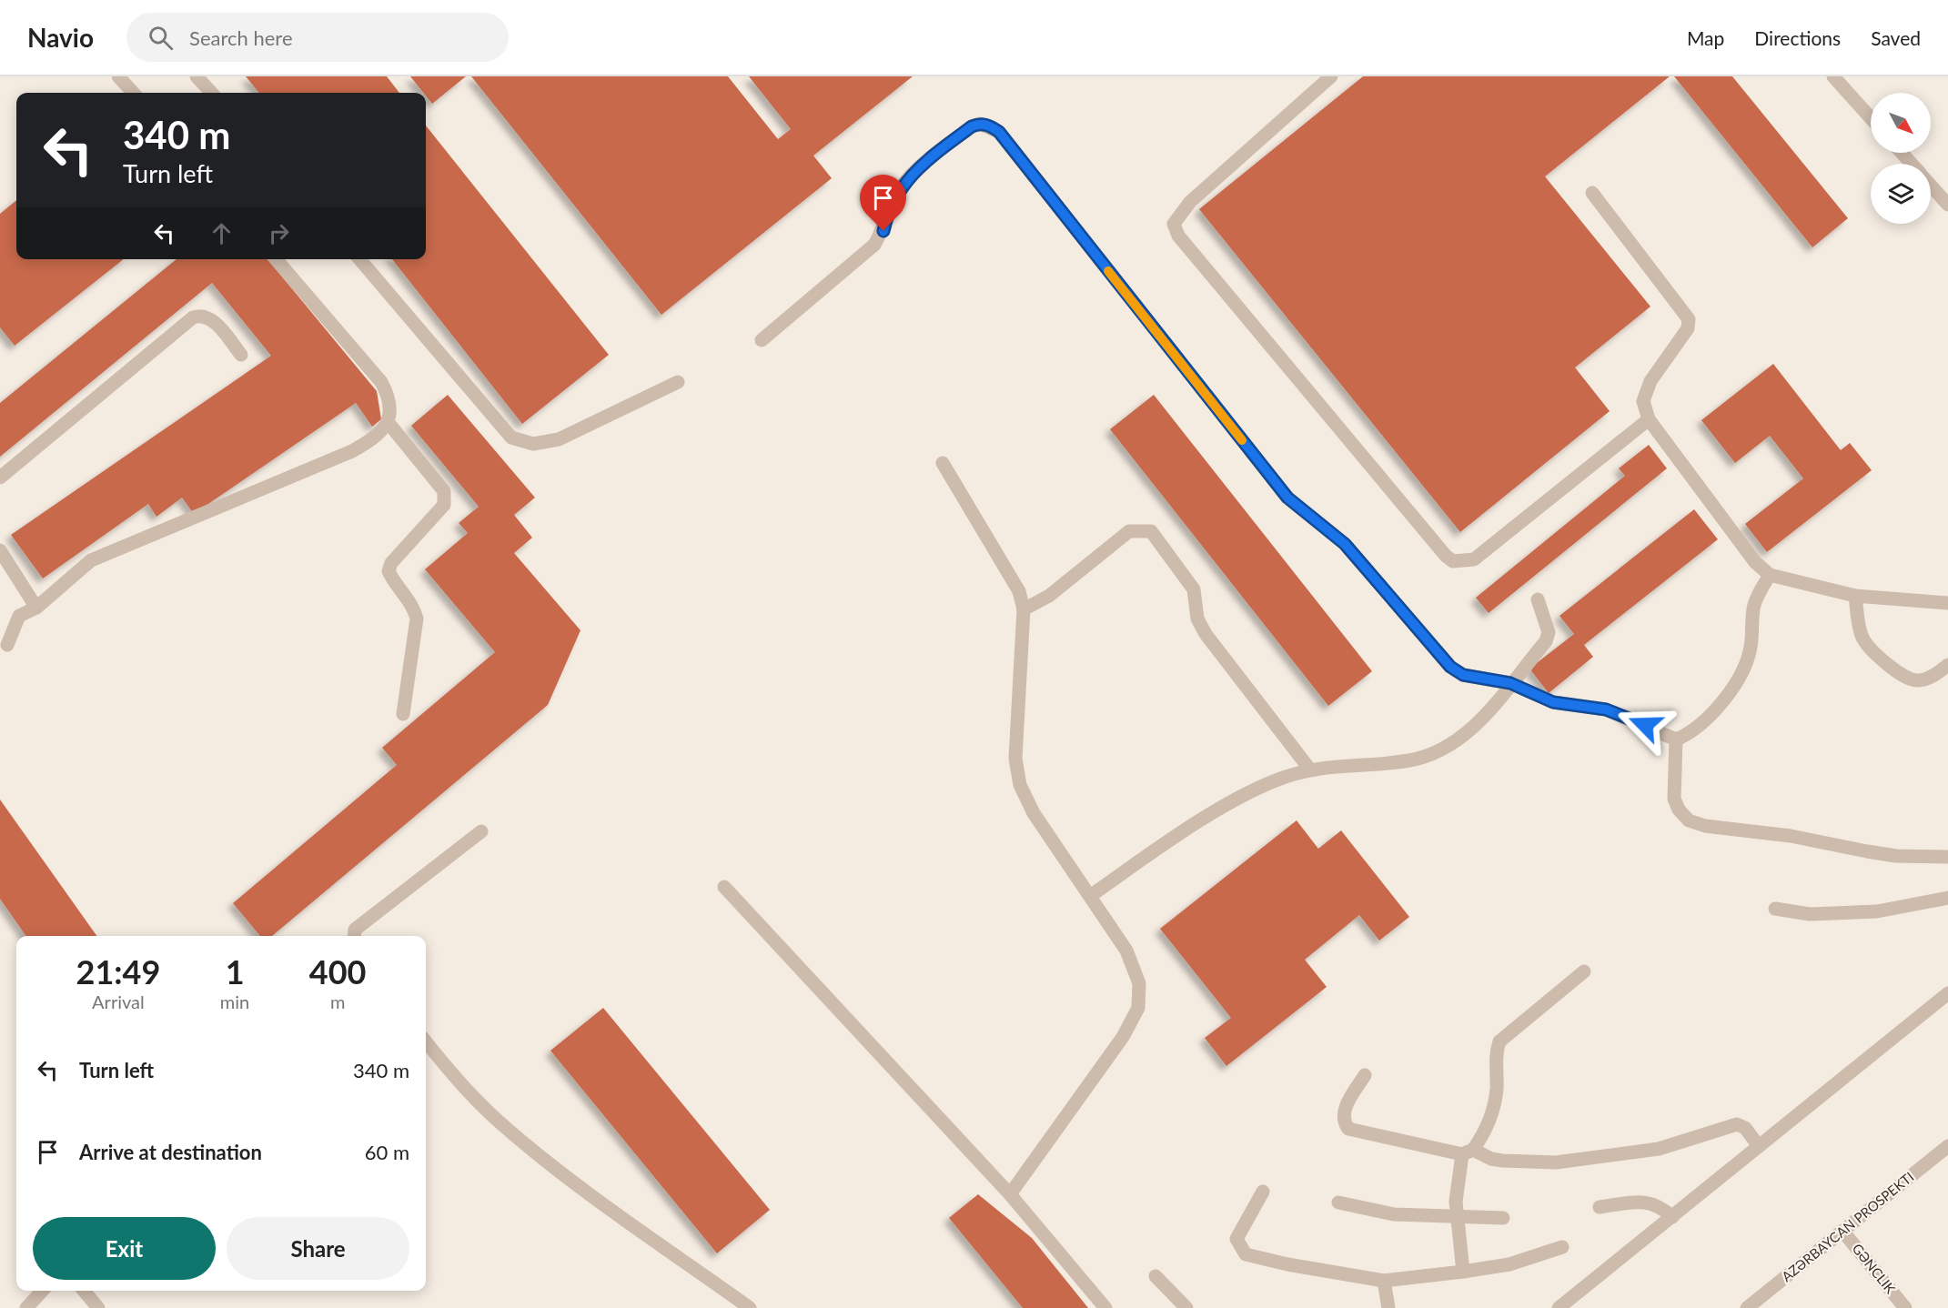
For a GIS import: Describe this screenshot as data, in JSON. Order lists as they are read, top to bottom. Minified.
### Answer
{"streets":{"street":["AZƏRBAYCAN PROSPEKTI","GƏNCLIK"]},"crossings":[["AZƏRBAYCAN PROSPEKTI","GƏNCLIK"]],"north":"bottom right","page":{"header":"Navio","search":"Search here","nav":["Map","Directions","Saved"],"turn":["340 m","Turn left"],"eta":["21:49","Arrival","1","min","400","m"],"list":[{"name":"Turn left","value":"340 m"},{"name":"Arrive at destination","value":"60 m"}],"buttons":["Exit","Share"]}}
